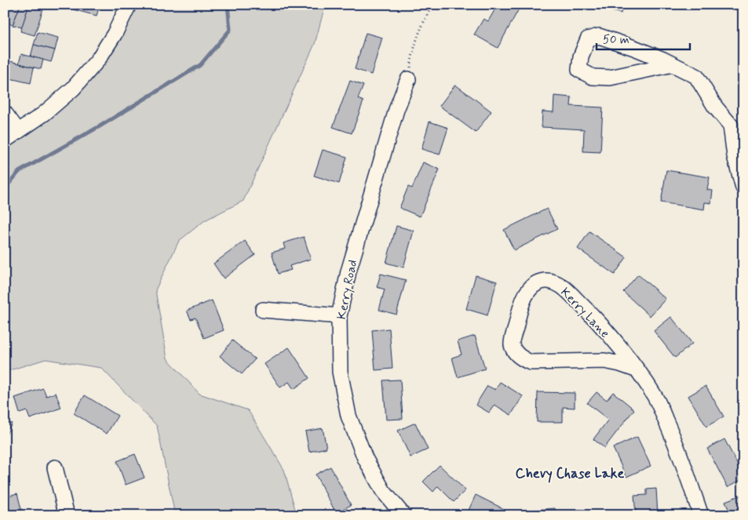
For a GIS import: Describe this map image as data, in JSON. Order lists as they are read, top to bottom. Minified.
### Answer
{"streets":{"street":["Kerry Road","Kerry Lane"]},"districts":["Chevy Chase Lake"],"scale_bar":"50 m"}
